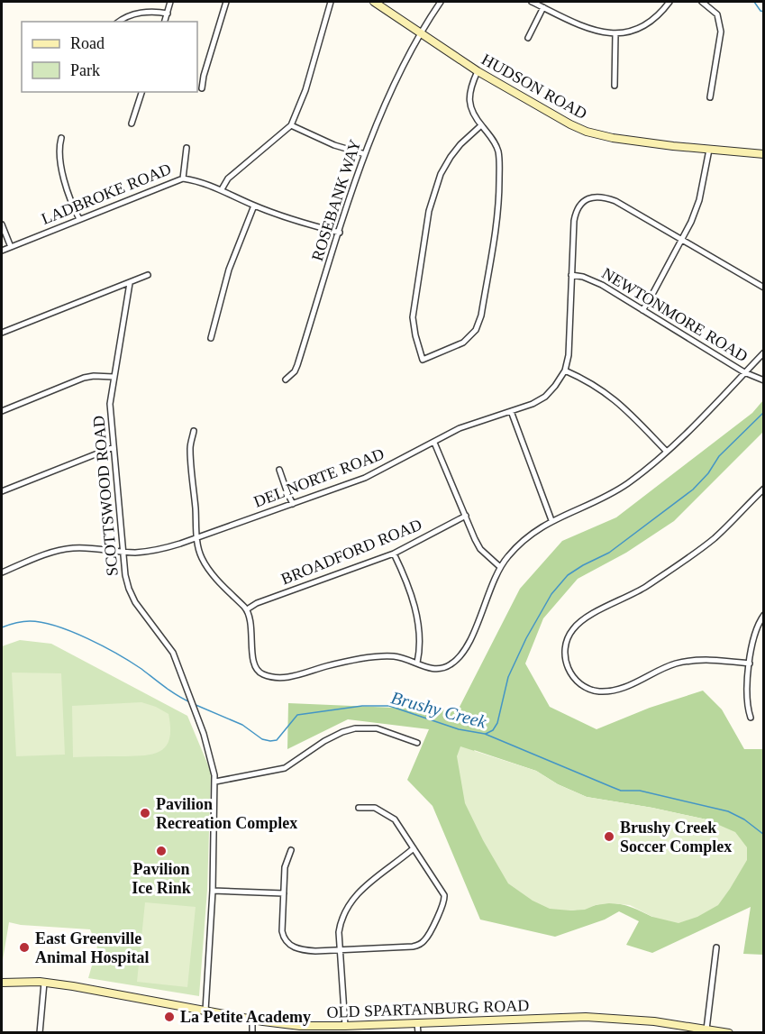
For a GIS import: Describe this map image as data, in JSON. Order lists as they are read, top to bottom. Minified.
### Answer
{"streets":{"main road":["HUDSON ROAD","OLD SPARTANBURG ROAD"],"street":["LADBROKE ROAD","ROSEBANK WAY","NEWTONMORE ROAD","DEL NORTE ROAD","SCOTTSWOOD ROAD","BROADFORD ROAD"]},"crossings":[["HUDSON ROAD","ROSEBANK WAY"],["LADBROKE ROAD","ROSEBANK WAY"],["NEWTONMORE ROAD","DEL NORTE ROAD"],["DEL NORTE ROAD","SCOTTSWOOD ROAD"],["SCOTTSWOOD ROAD","OLD SPARTANBURG ROAD"]],"water":["Brushy Creek"],"places":["Pavilion Recreation Complex","Brushy Creek Soccer Complex","Pavilion Ice Rink","East Greenville Animal Hospital","La Petite Academy"],"legend":["Road","Park"]}
